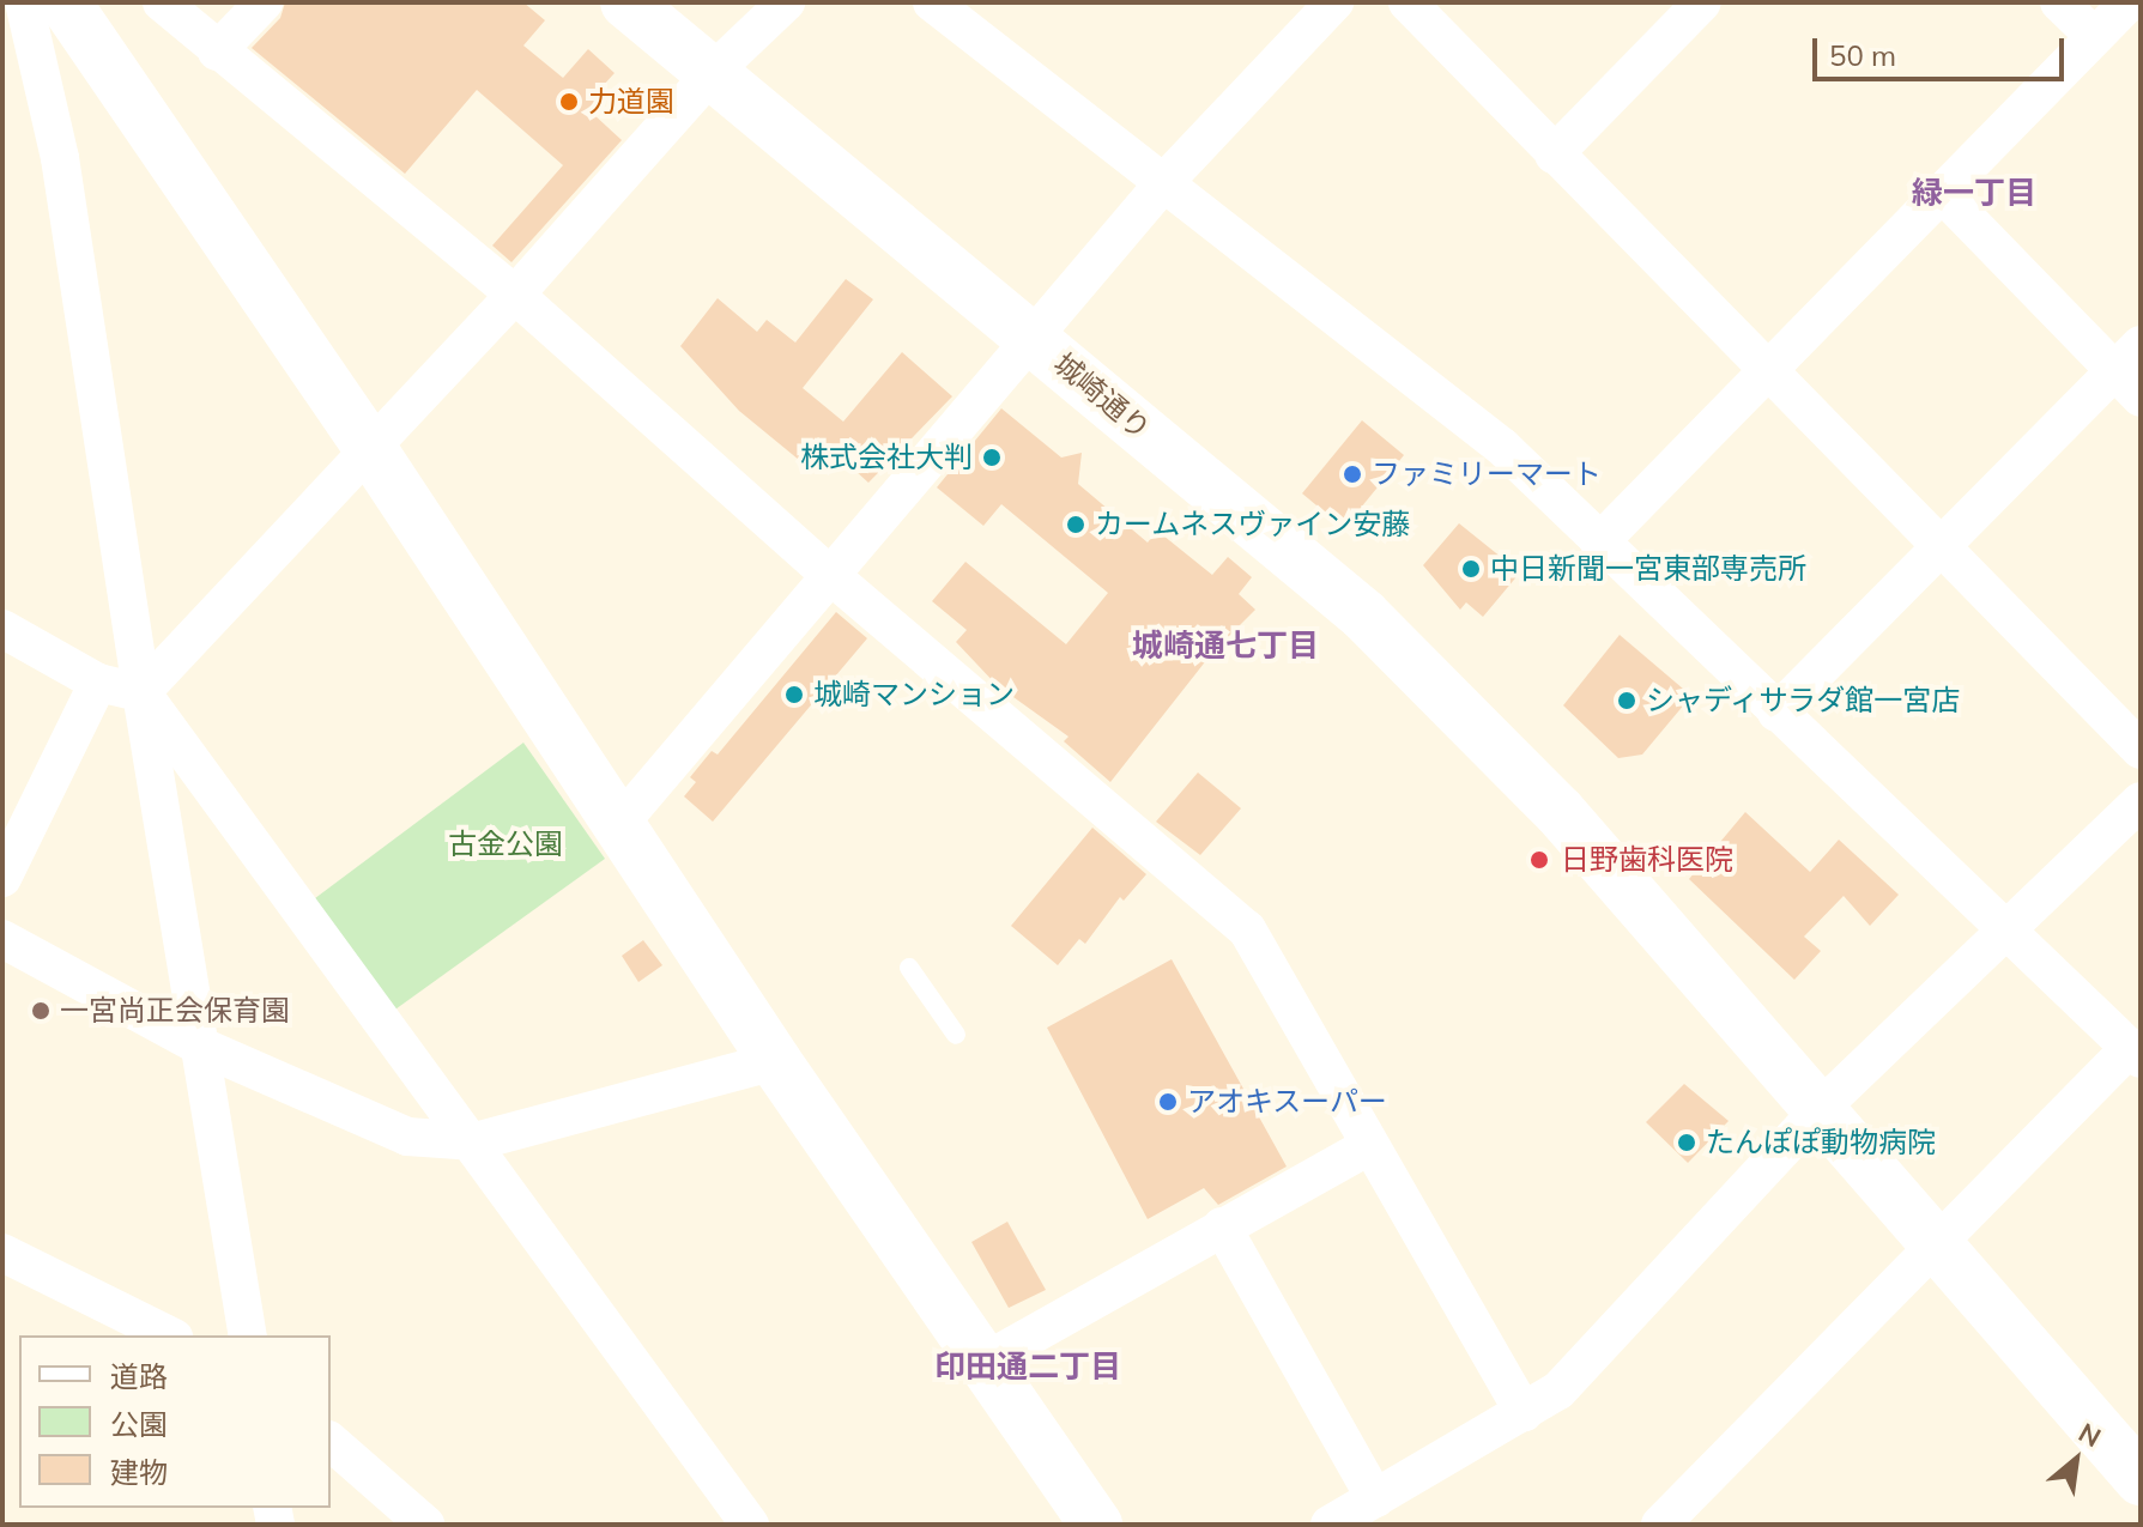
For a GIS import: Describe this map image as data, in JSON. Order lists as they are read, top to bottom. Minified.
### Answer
{"streets":{"street":["城崎通り"]},"districts":["緑一丁目","城崎通七丁目","印田通二丁目"],"parks":["古金公園"],"places":["力道園","株式会社大判","ファミリーマート","カームネスヴァイン安藤","中日新聞一宮東部専売所","城崎マンション","シャディサラダ館一宮店","日野歯科医院","一宮尚正会保育園","アオキスーパー","たんぽぽ動物病院"],"legend":["道路","公園","建物"],"scale_bar":"50 m","north":"top right"}
